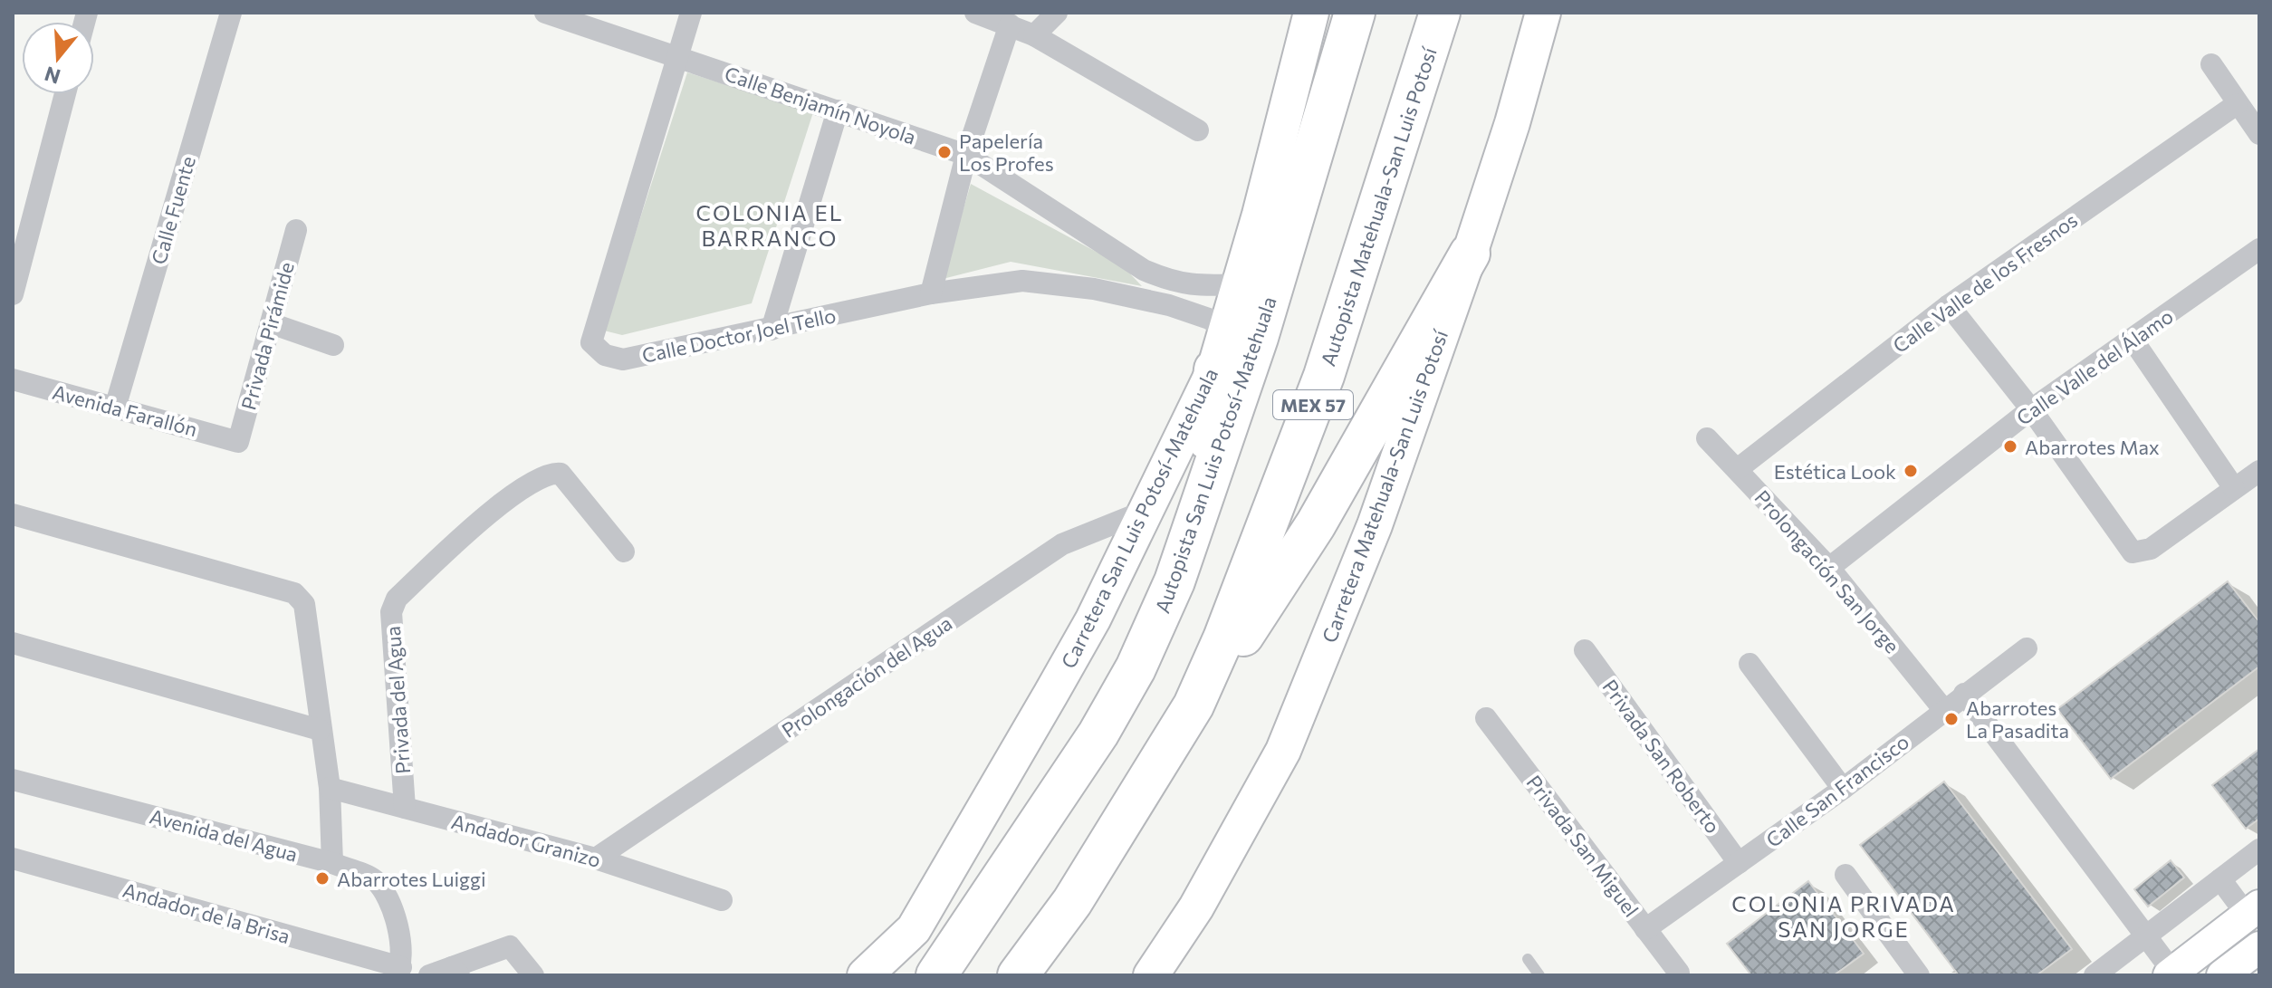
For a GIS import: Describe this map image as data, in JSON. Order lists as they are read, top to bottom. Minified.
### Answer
{"streets":{"highway":["Autopista Matehuala-San Luis Potosí","MEX 57","Autopista San Luis Potosí-Matehuala"],"main road":["Carretera Matehuala-San Luis Potosí","Carretera San Luis Potosí-Matehuala"],"street":["Calle Benjamín Noyola","Calle Fuente","Calle Valle de los Fresnos","Calle Doctor Joel Tello","Privada Pirámide","Calle Valle del Álamo","Avenida Farallón","Prolongación San Jorge","Prolongación del Agua","Privada del Agua","Privada San Roberto","Calle San Francisco","Avenida del Agua","Andador Granizo","Privada San Miguel","Andador de la Brisa"]},"crossings":[["Calle Benjamín Noyola","Calle Doctor Joel Tello"],["Calle Benjamín Noyola","Carretera San Luis Potosí-Matehuala"],["Calle Fuente","Avenida Farallón"],["Calle Valle de los Fresnos","Prolongación San Jorge"],["Calle Doctor Joel Tello","Carretera San Luis Potosí-Matehuala"],["Privada Pirámide","Avenida Farallón"],["Calle Valle del Álamo","Prolongación San Jorge"],["Carretera San Luis Potosí-Matehuala","Prolongación del Agua"],["Prolongación San Jorge","Calle San Francisco"],["Prolongación del Agua","Andador Granizo"],["Privada del Agua","Andador Granizo"],["Privada San Roberto","Calle San Francisco"],["Calle San Francisco","Privada San Miguel"],["Avenida del Agua","Andador de la Brisa"]],"districts":["COLONIA EL BARRANCO","COLONIA PRIVADA SAN JORGE"],"places":["Papelería Los Profes","Abarrotes Max","Estética Look","Abarrotes La Pasadita","Abarrotes Luiggi"],"north":"bottom"}
